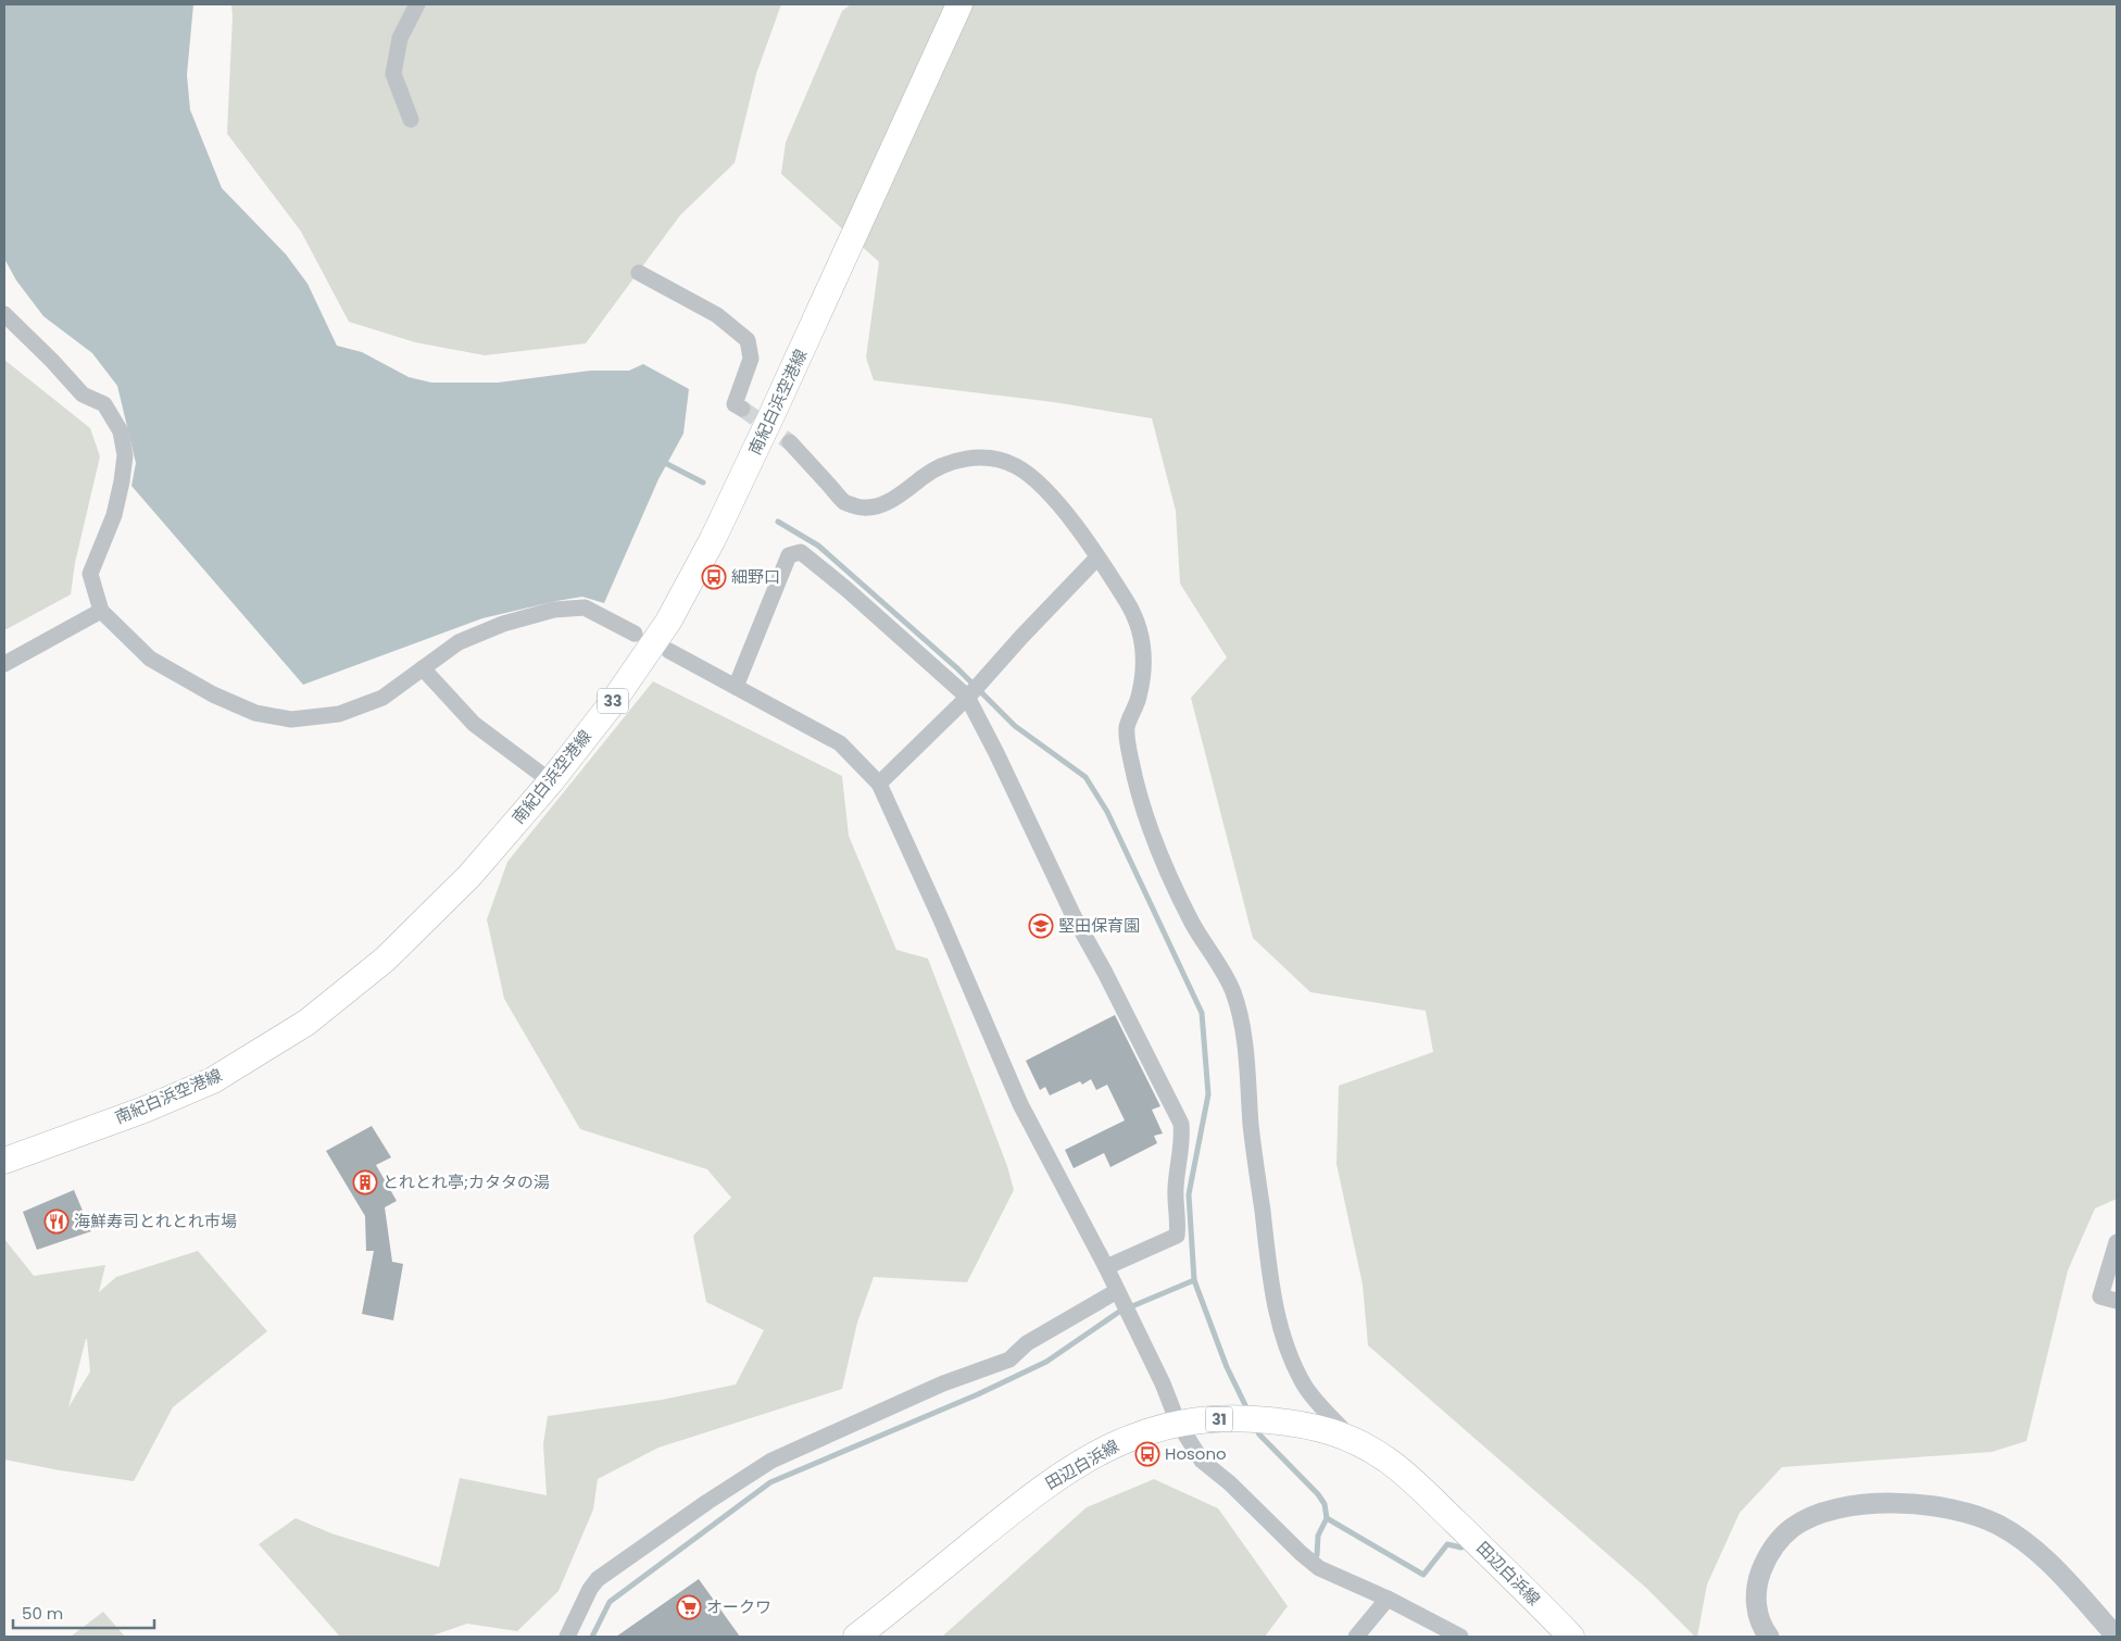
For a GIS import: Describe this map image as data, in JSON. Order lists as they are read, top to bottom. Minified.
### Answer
{"streets":{"main road":["南紀白浜空港線","33","31","田辺白浜線"]},"places":{"bus stop":["細野口","Hosono"],"school or university":["堅田保育園"],"building":["とれとれ亭;カタタの湯"],"restaurant":["海鮮寿司とれとれ市場"],"supermarket":["オークワ"]},"scale_bar":"50 m"}
